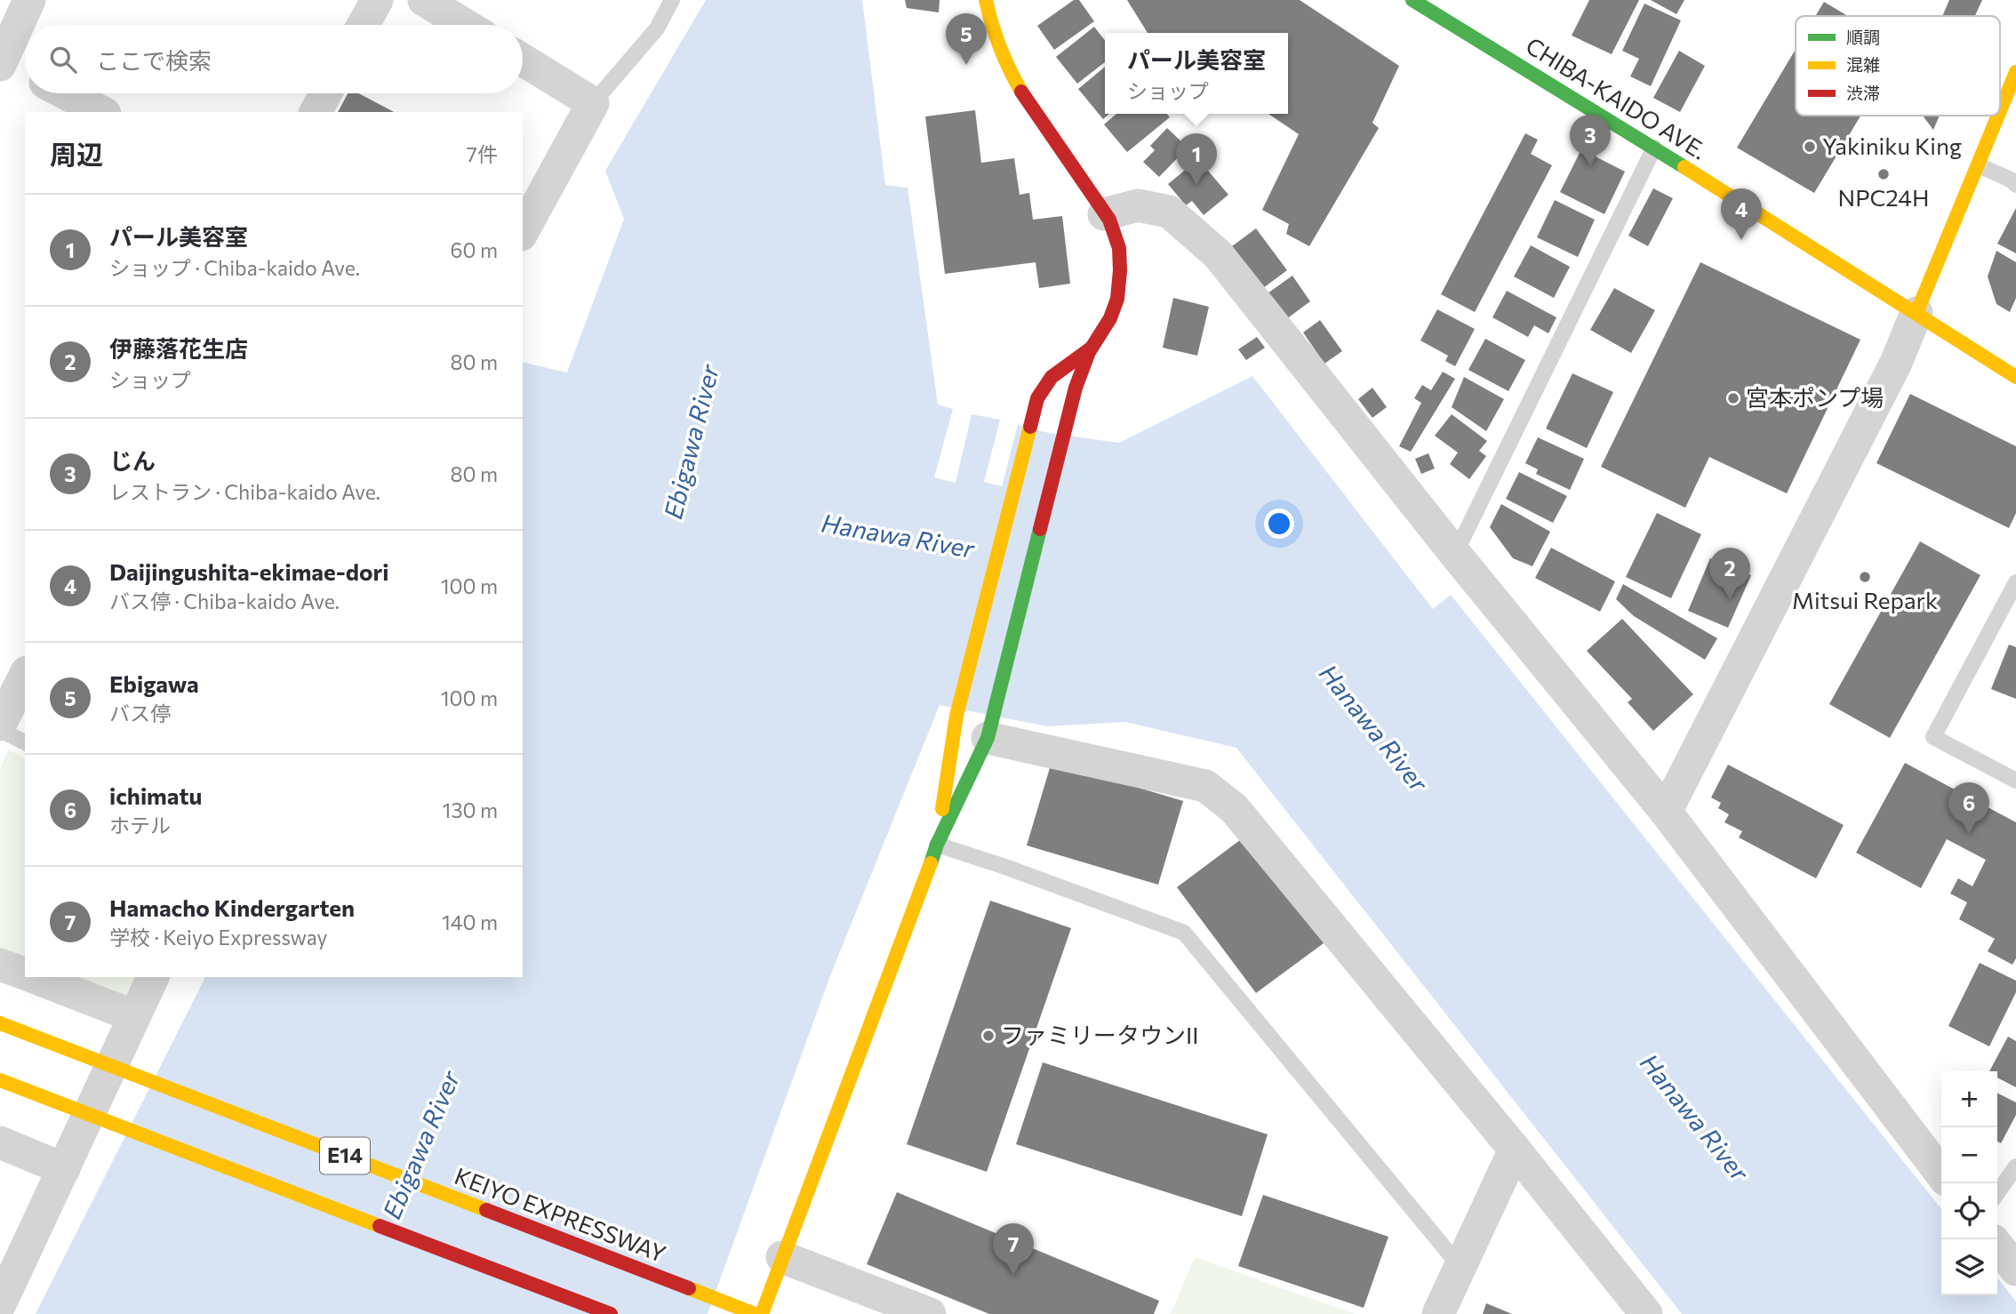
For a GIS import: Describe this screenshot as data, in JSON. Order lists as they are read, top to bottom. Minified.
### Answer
{"streets":{"main road":["CHIBA-KAIDO AVE.","E14","KEIYO EXPRESSWAY"]},"water":["Ebigawa River","Hanawa River"],"places":["Yakiniku King","NPC24H","宮本ポンプ場","Mitsui Repark","ファミリータウンII"],"legend":["順調","混雑","渋滞"],"page":{"pins":["5","3","1","4","2","6","7"],"search":"ここで検索","popup":["パール美容室","ショップ"],"heading":["周辺","7件"],"list":[{"mark":"1","name":"パール美容室","note":"ショップ · Chiba-kaido Ave.","value":"60 m"},{"mark":"2","name":"伊藤落花生店","note":"ショップ","value":"80 m"},{"mark":"3","name":"じん","note":"レストラン · Chiba-kaido Ave.","value":"80 m"},{"mark":"4","name":"Daijingushita-ekimae-dori","note":"バス停 · Chiba-kaido Ave.","value":"100 m"},{"mark":"5","name":"Ebigawa","note":"バス停","value":"100 m"},{"mark":"6","name":"ichimatu","note":"ホテル","value":"130 m"},{"mark":"7","name":"Hamacho Kindergarten","note":"学校 · Keiyo Expressway","value":"140 m"}],"map_buttons":["+","−"]}}
